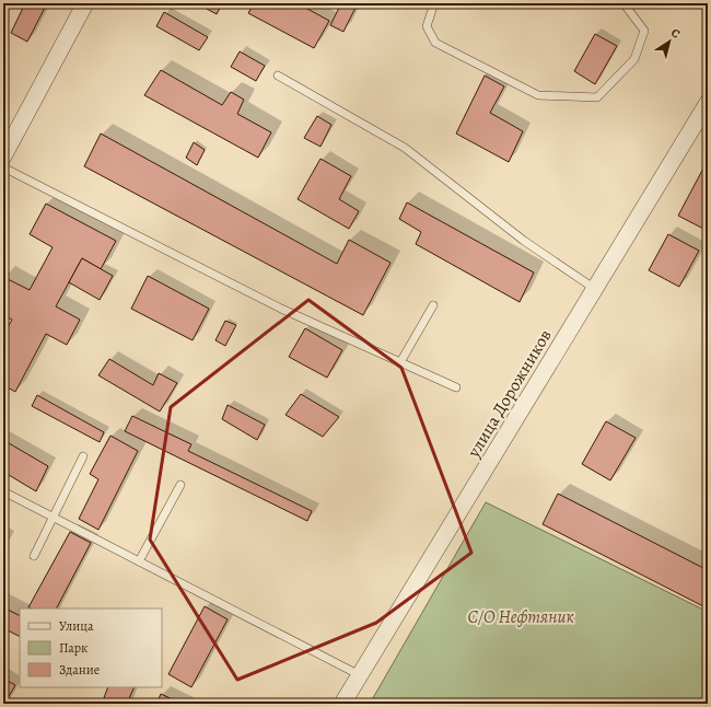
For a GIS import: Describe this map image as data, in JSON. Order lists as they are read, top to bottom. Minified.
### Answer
{"streets":{"street":["улица Дорожников"]},"parks":["С/О Нефтяник"],"legend":["Улица","Парк","Здание"],"north":"top right"}
